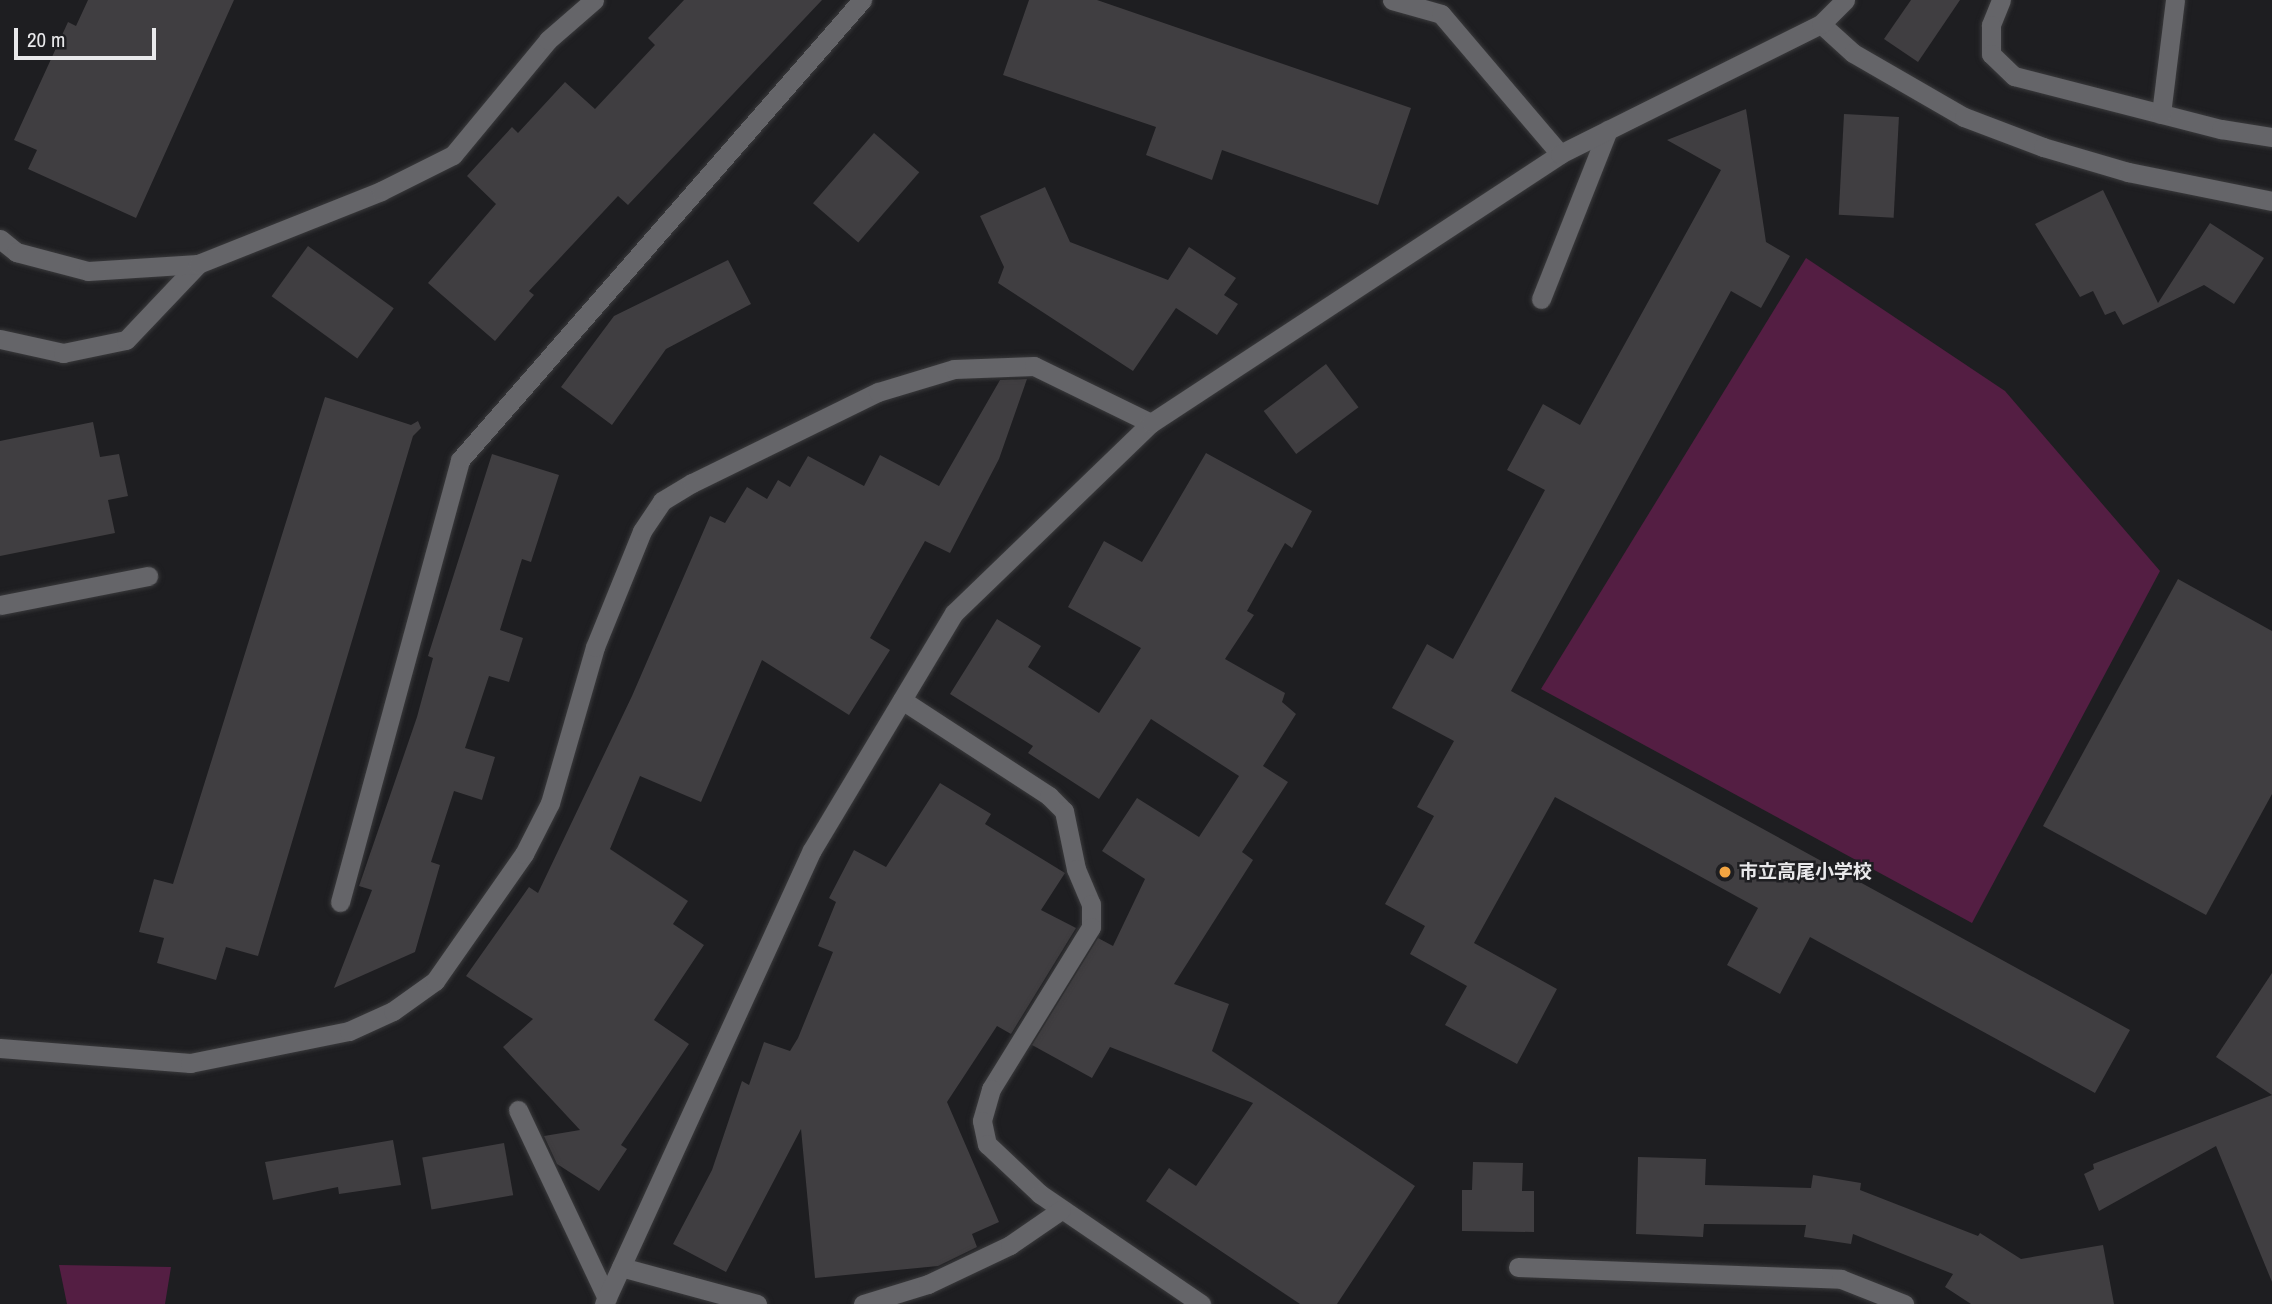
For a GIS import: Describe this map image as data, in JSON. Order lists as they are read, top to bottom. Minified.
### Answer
{"places":["市立高尾小学校"],"scale_bar":"20 m"}
